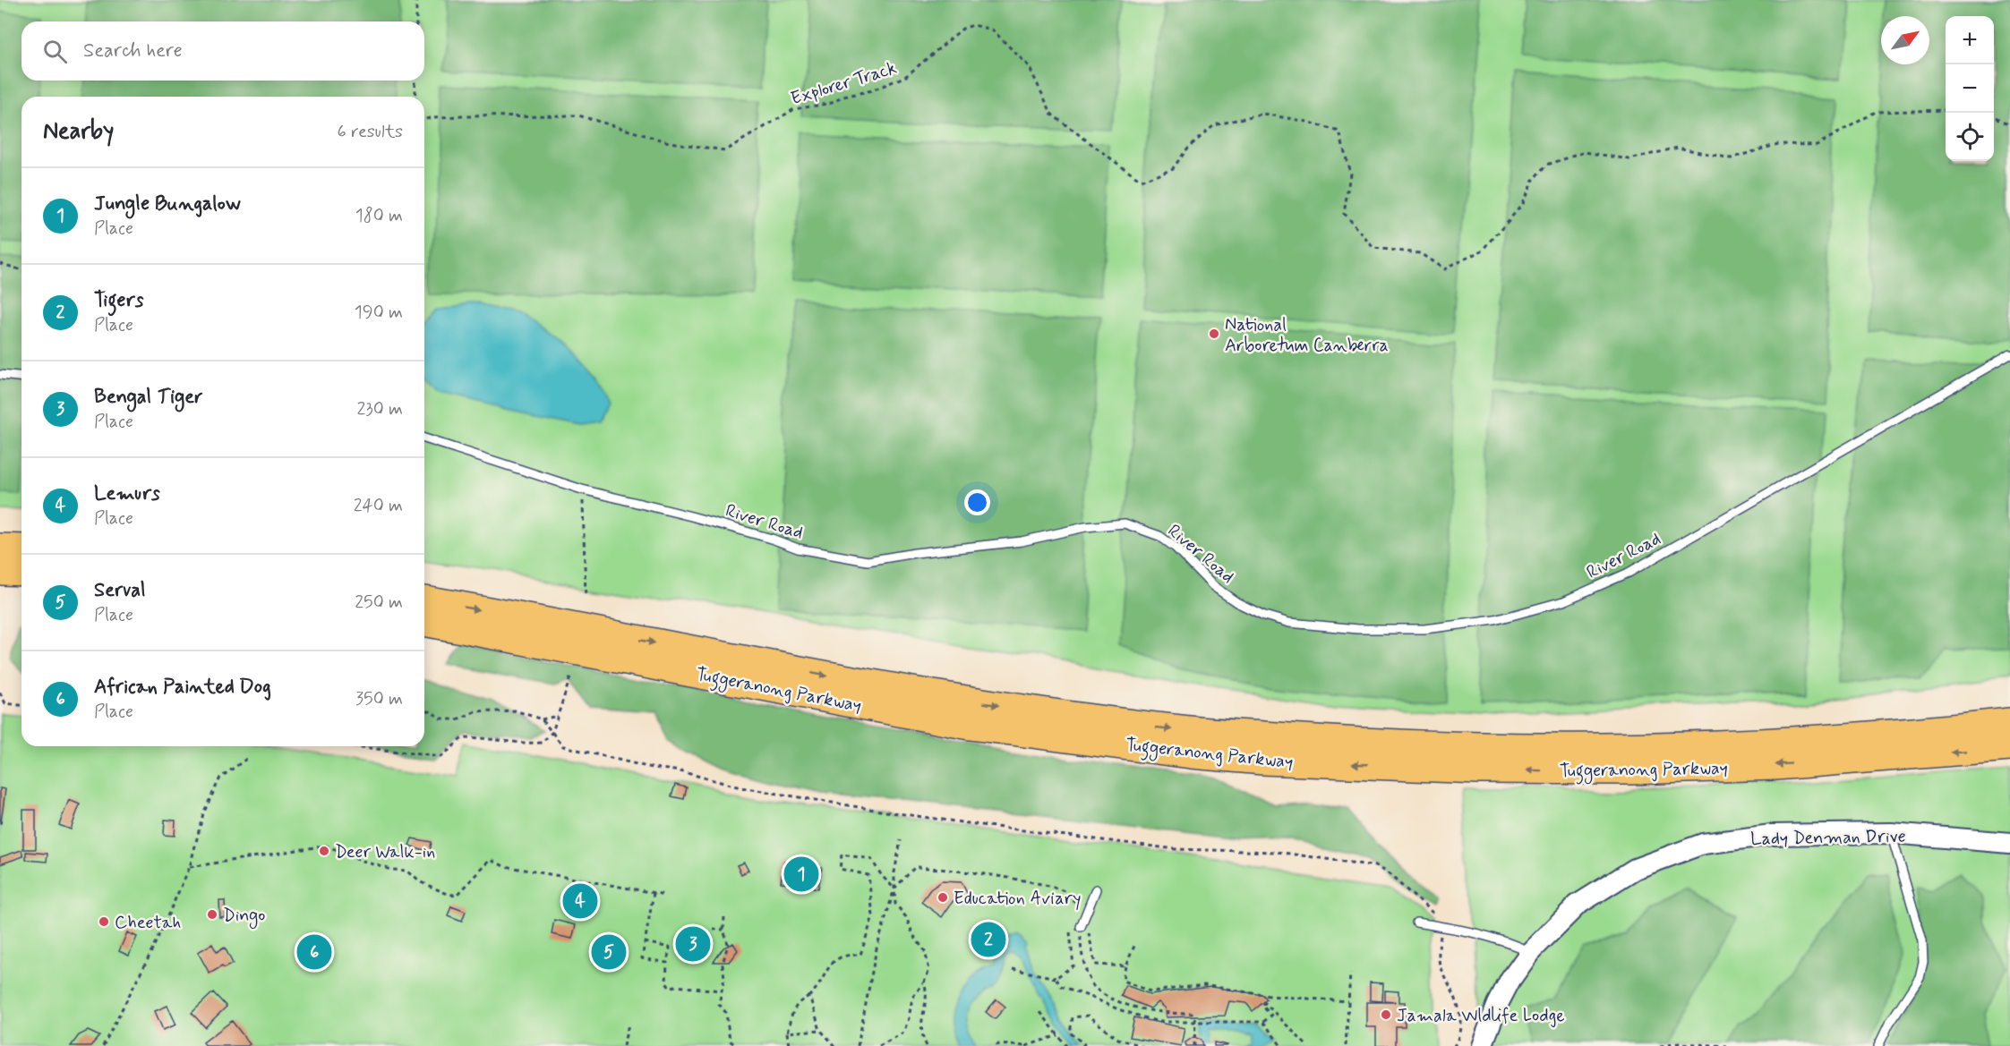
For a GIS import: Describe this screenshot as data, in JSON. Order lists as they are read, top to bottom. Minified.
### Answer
{"streets":{"highway":["Tuggeranong Parkway"],"street":["Lady Denman Drive"],"lane":["River Road"],"path":["Explorer Track"]},"places":["National Arboretum Canberra","Deer Walk-in","Education Aviary","Dingo","Cheetah","Jamala Wldlife Lodge"],"north":"top right","page":{"map_buttons":["+","−"],"search":"Search here","heading":["Nearby","6 results"],"list":[{"mark":"1","name":"Jungle Bungalow","note":"Place","value":"180 m"},{"mark":"2","name":"Tigers","note":"Place","value":"190 m"},{"mark":"3","name":"Bengal Tiger","note":"Place","value":"230 m"},{"mark":"4","name":"Lemurs","note":"Place","value":"240 m"},{"mark":"5","name":"Serval","note":"Place","value":"250 m"},{"mark":"6","name":"African Painted Dog","note":"Place","value":"350 m"}],"pins":["1","4","2","3","5","6"]}}
